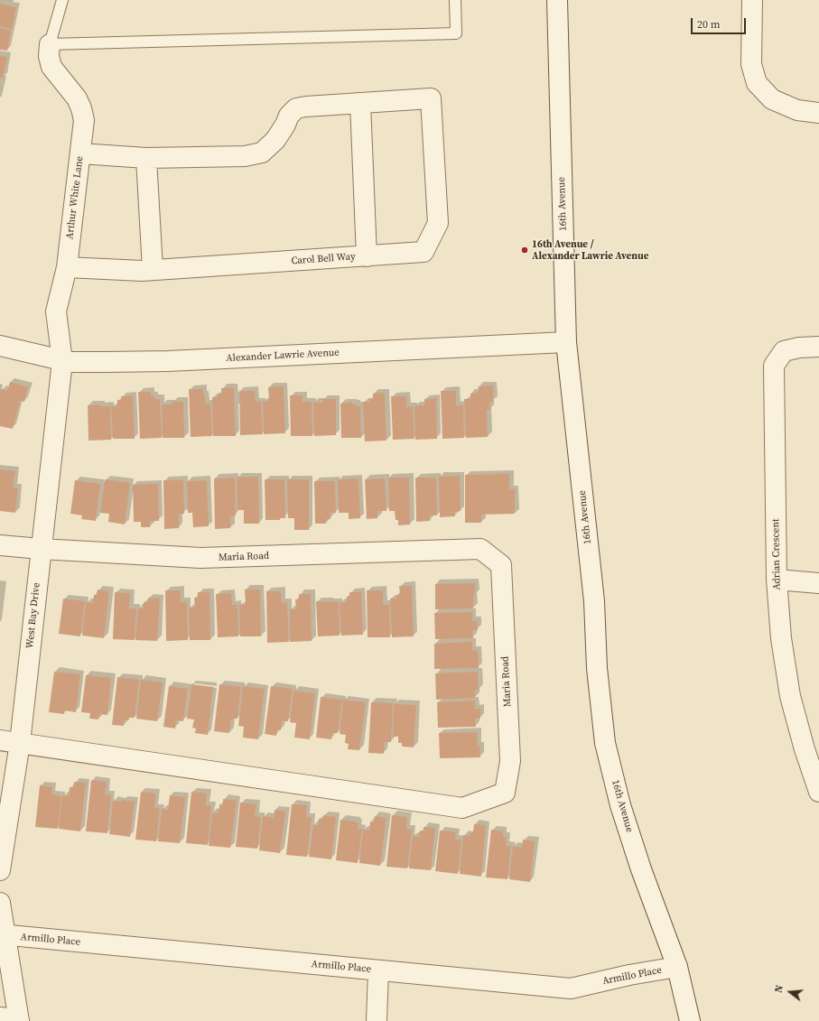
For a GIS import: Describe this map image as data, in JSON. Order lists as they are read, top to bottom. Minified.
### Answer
{"streets":{"street":["Arthur White Lane","16th Avenue","Carol Bell Way","Alexander Lawrie Avenue","Adrian Crescent","Maria Road","West Bay Drive","Armillo Place"]},"crossings":[["Arthur White Lane","Carol Bell Way"],["Arthur White Lane","Alexander Lawrie Avenue"],["Arthur White Lane","West Bay Drive"],["16th Avenue","Alexander Lawrie Avenue"],["16th Avenue","Armillo Place"],["Alexander Lawrie Avenue","West Bay Drive"],["Maria Road","West Bay Drive"]],"places":["16th Avenue / Alexander Lawrie Avenue"],"scale_bar":"20 m","north":"left"}
